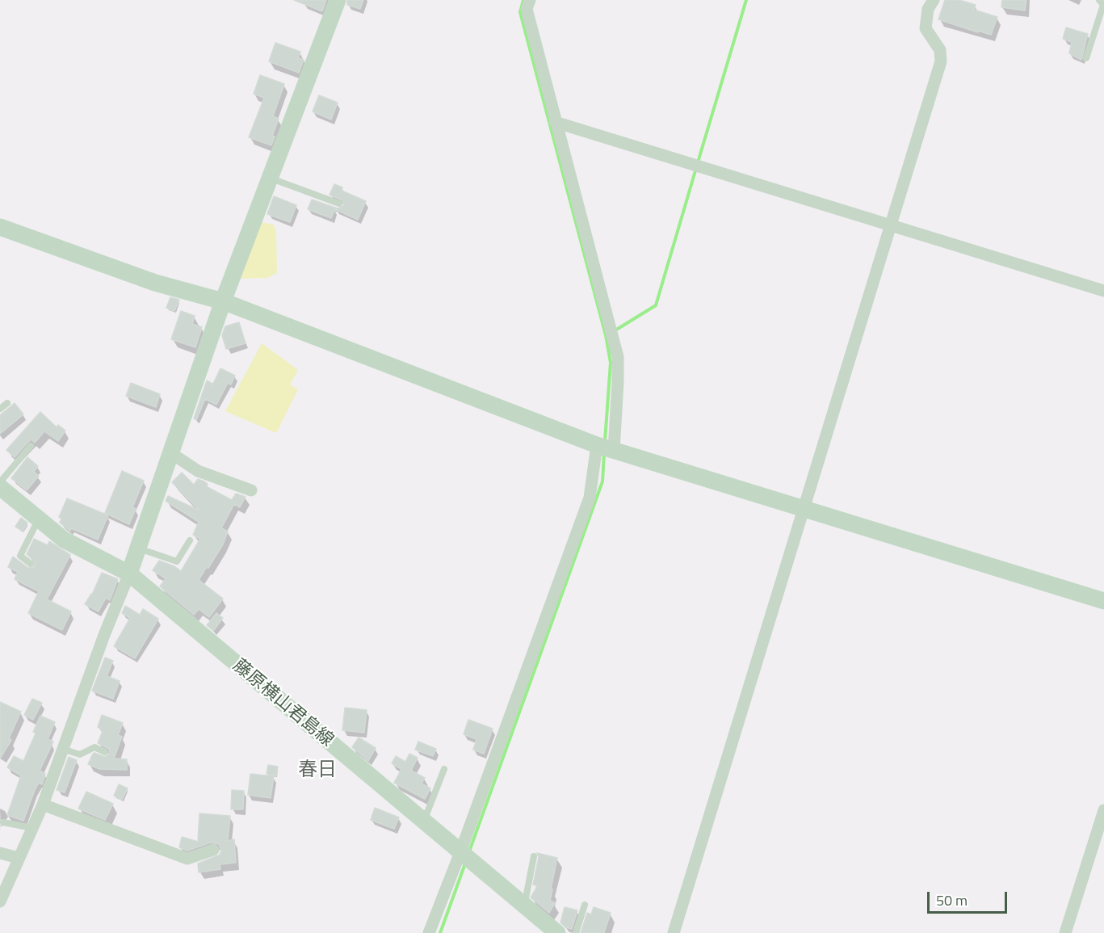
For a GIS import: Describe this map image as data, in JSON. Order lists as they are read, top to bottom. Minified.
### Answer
{"streets":{"street":["藤原横山君島線"]},"districts":["春日"],"scale_bar":"50 m"}
